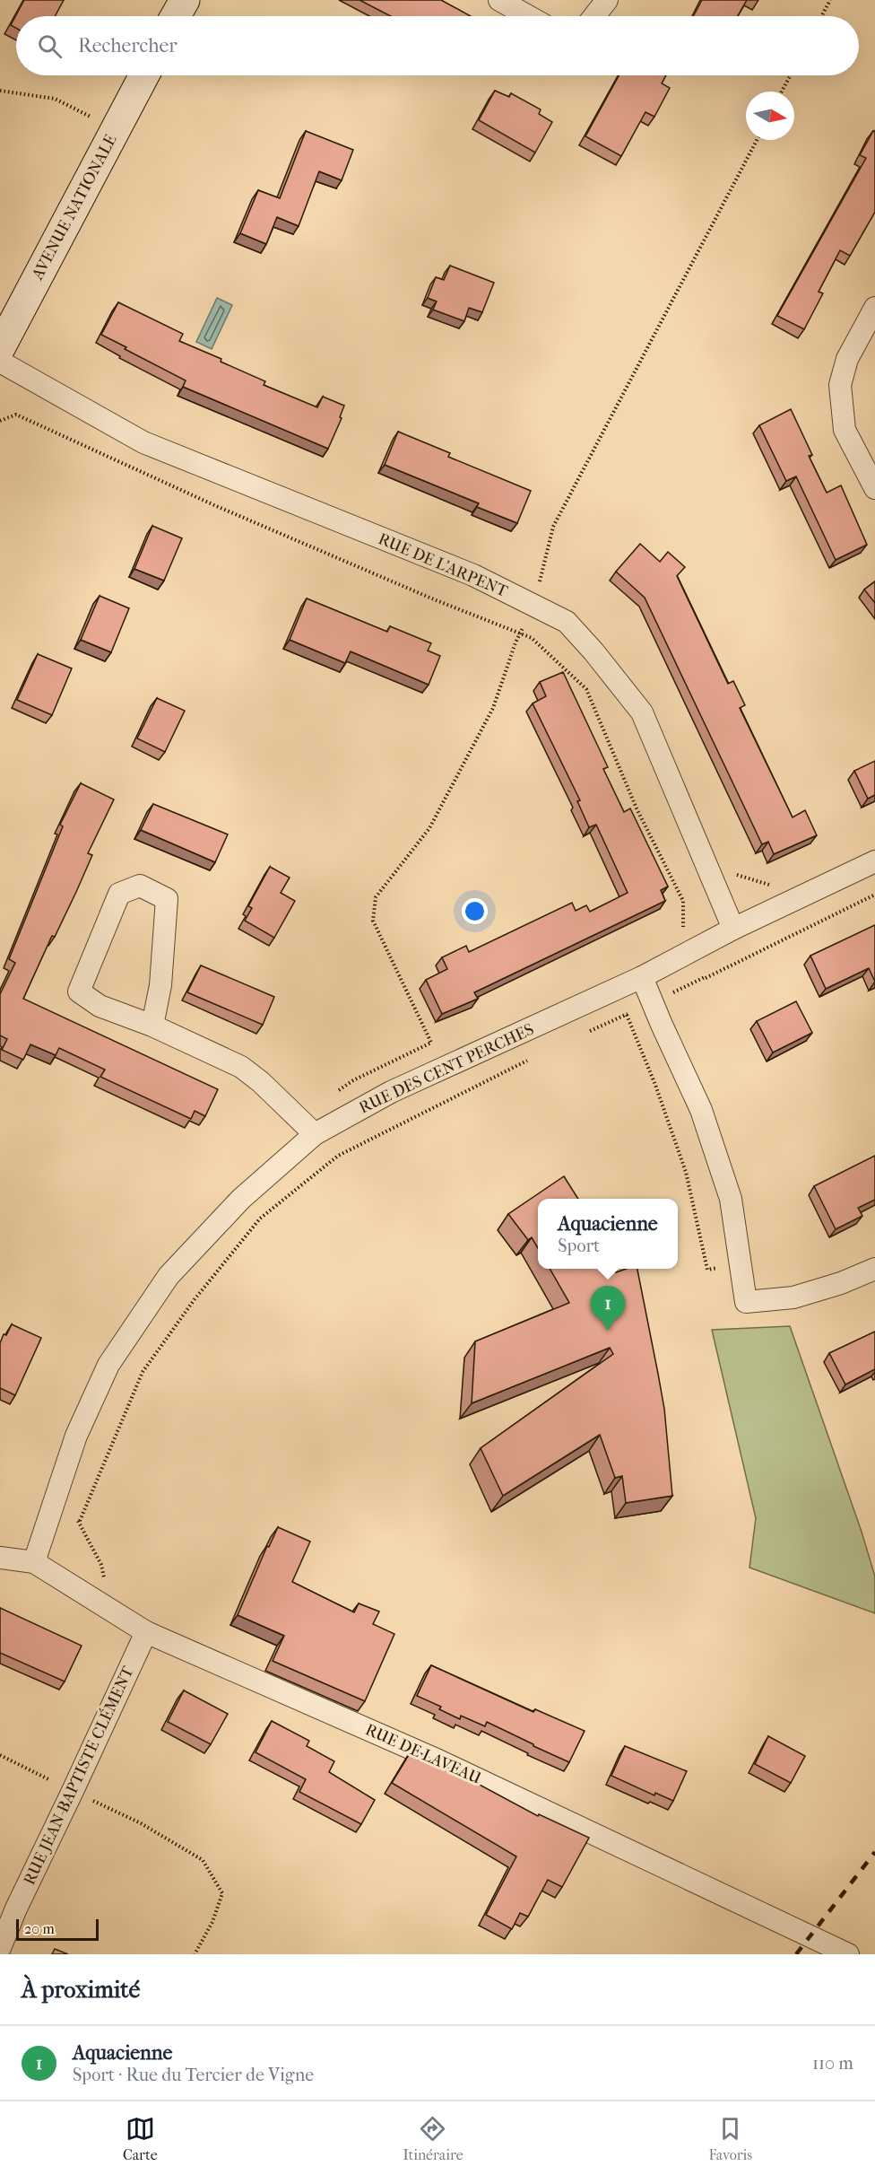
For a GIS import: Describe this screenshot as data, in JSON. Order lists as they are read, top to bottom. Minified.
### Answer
{"streets":{"main road":["AVENUE NATIONALE"],"street":["RUE DE L'ARPENT","RUE DES CENT PERCHES","RUE DE LAVEAU","RUE JEAN-BAPTISTE CLÉMENT"]},"crossings":[["RUE DE L'ARPENT","RUE DES CENT PERCHES"],["RUE DES CENT PERCHES","RUE DE LAVEAU"],["RUE DE LAVEAU","RUE JEAN-BAPTISTE CLÉMENT"]],"scale_bar":"20 m","north":"right","page":{"search":"Rechercher","popup":["Aquacienne","Sport"],"pins":"1","scale":"20 m","heading":"À proximité","list":[{"mark":"1","name":"Aquacienne","note":"Sport · Rue du Tercier de Vigne","value":"110 m"}],"nav":["Carte","Itinéraire","Favoris"]}}
